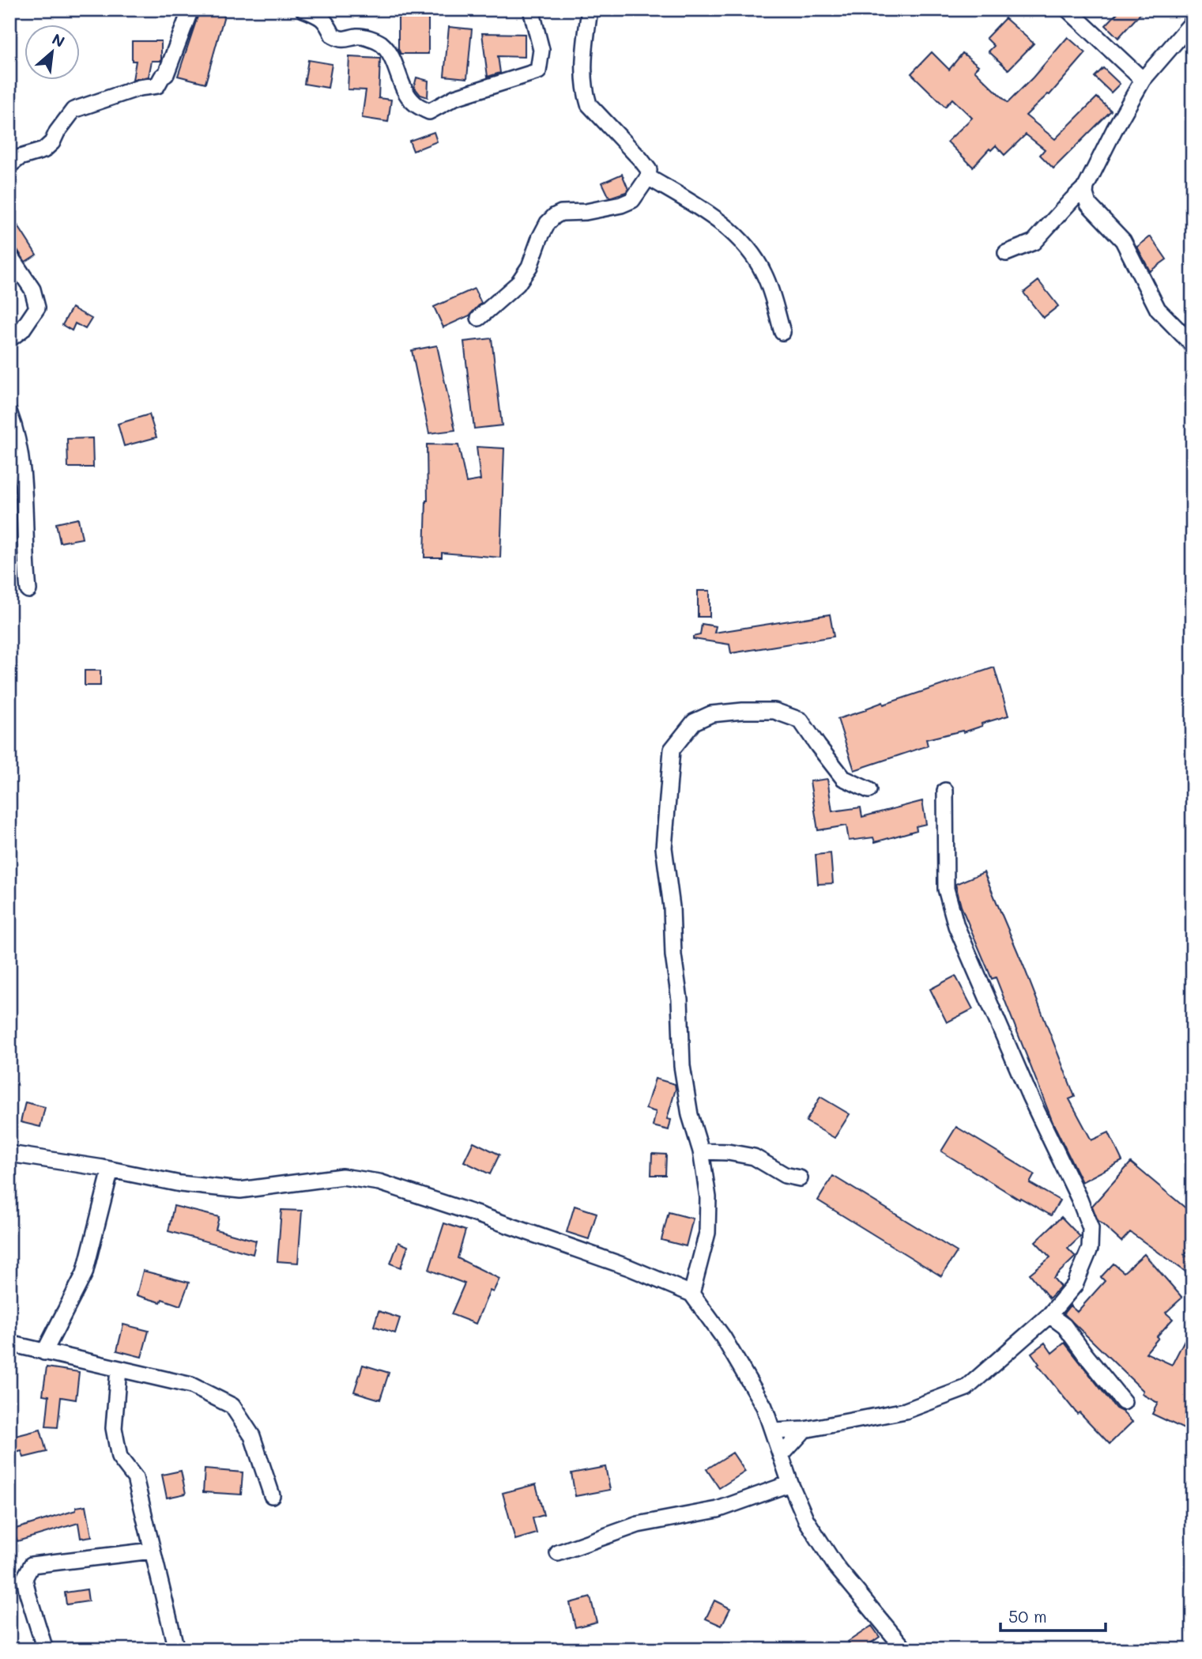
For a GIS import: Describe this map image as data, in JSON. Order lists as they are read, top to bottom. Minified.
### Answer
{"scale_bar":"50 m","north":"top right"}
